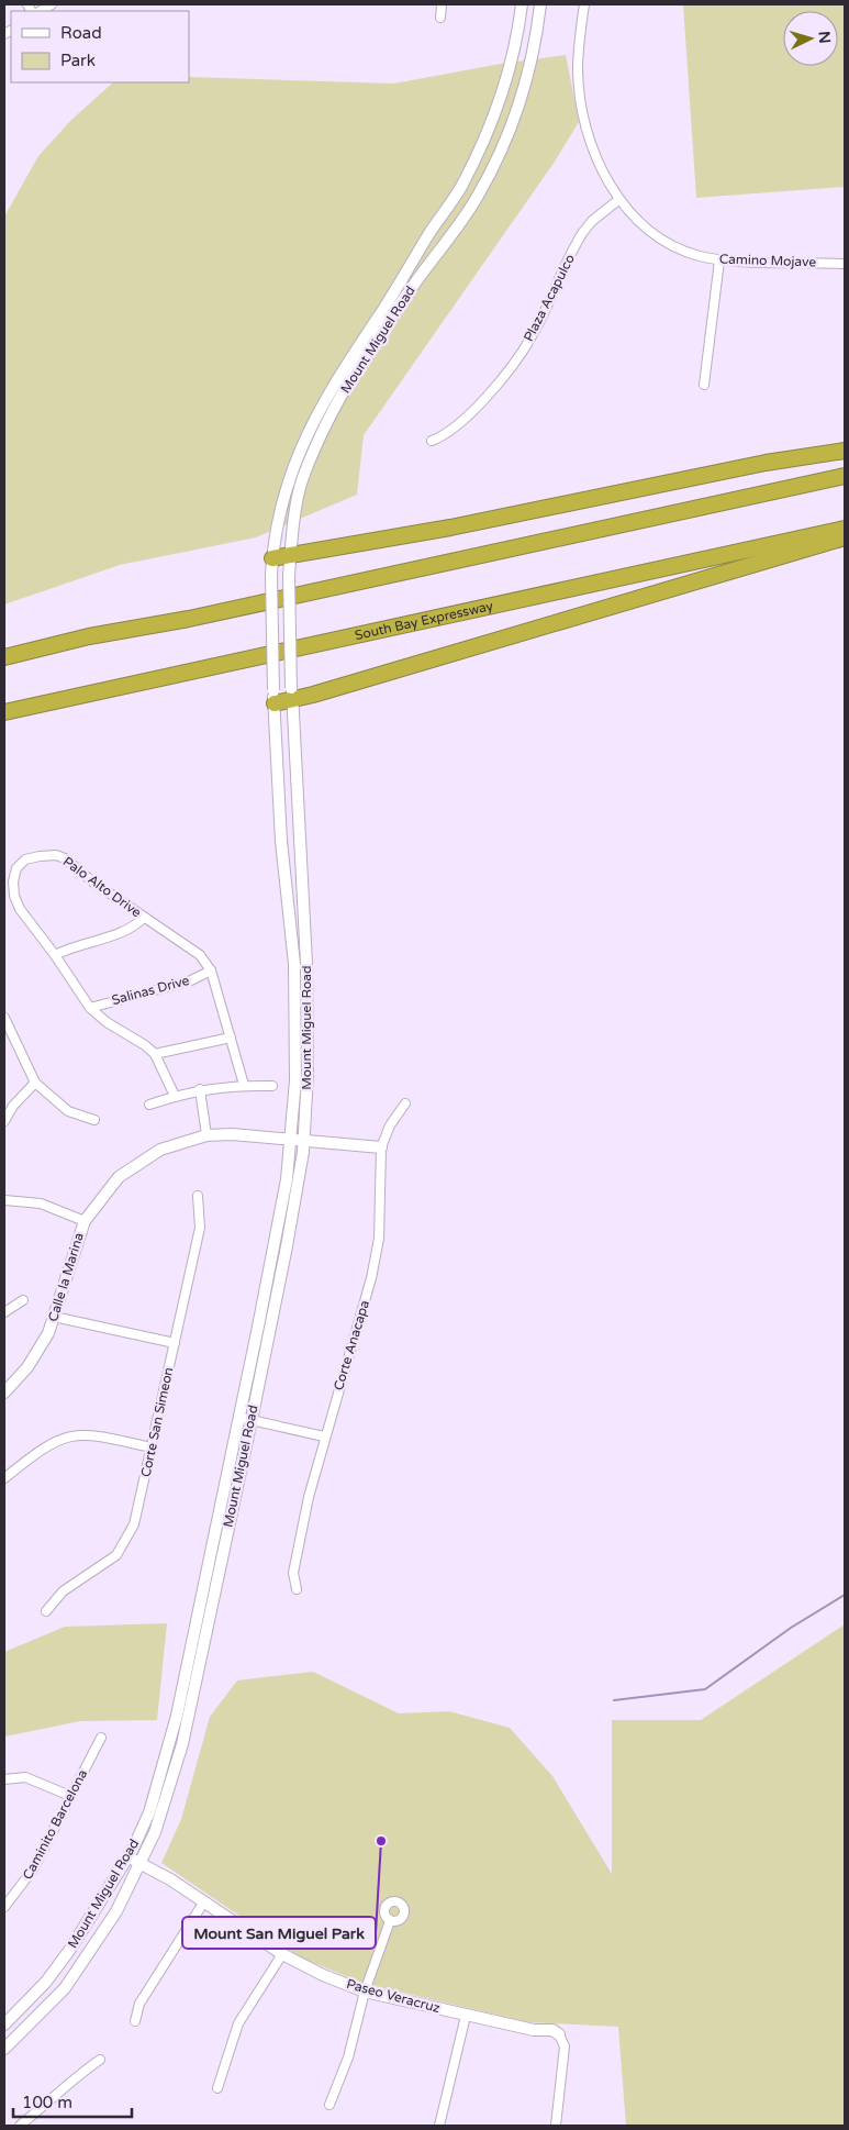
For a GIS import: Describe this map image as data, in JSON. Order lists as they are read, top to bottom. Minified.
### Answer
{"streets":{"highway":["South Bay Expressway"],"street":["Camino Mojave","Plaza Acapulco","Mount Miguel Road","Palo Alto Drive","Salinas Drive","Calle la Marina","Corte Anacapa","Corte San Simeon","Caminito Barcelona","Paseo Veracruz"]},"crossings":[["Camino Mojave","Plaza Acapulco"],["Mount Miguel Road","Calle la Marina"],["Mount Miguel Road","Paseo Veracruz"],["Palo Alto Drive","Salinas Drive"],["Calle la Marina","Corte Anacapa"]],"places":["Mount San Miguel Park"],"legend":["Road","Park"],"scale_bar":"100 m","north":"right"}
